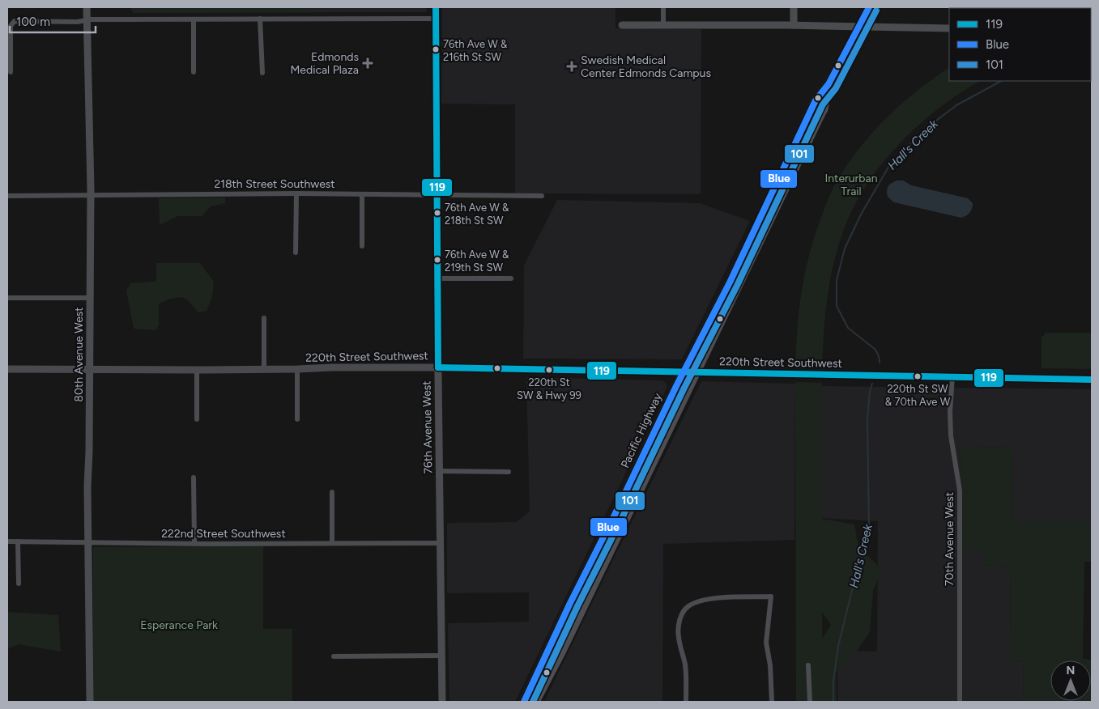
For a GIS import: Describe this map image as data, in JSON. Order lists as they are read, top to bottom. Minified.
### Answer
{"streets":{"highway":["Pacific Highway"],"main road":["220th Street Southwest"],"street":["218th Street Southwest","80th Avenue West","76th Avenue West","222nd Street Southwest","70th Avenue West"]},"crossings":[["218th Street Southwest","80th Avenue West"],["218th Street Southwest","76th Avenue West"],["80th Avenue West","220th Street Southwest"],["80th Avenue West","222nd Street Southwest"],["220th Street Southwest","76th Avenue West"],["220th Street Southwest","Pacific Highway"],["220th Street Southwest","70th Avenue West"],["76th Avenue West","222nd Street Southwest"]],"water":["Hall's Creek"],"parks":["Interurban Trail","Esperance Park"],"places":{"other":["76th Ave W & 216th St SW","76th Ave W & 218th St SW","76th Ave W & 219th St SW","220th St SW & Hwy 99","220th St SW & 70th Ave W"],"health":["Edmonds Medical Plaza","Swedish Medical Center Edmonds Campus"]},"lines":["transit line 119","transit line Blue","transit line 101"],"legend":["119","Blue","101"],"scale_bar":"100 m","north":"top"}
